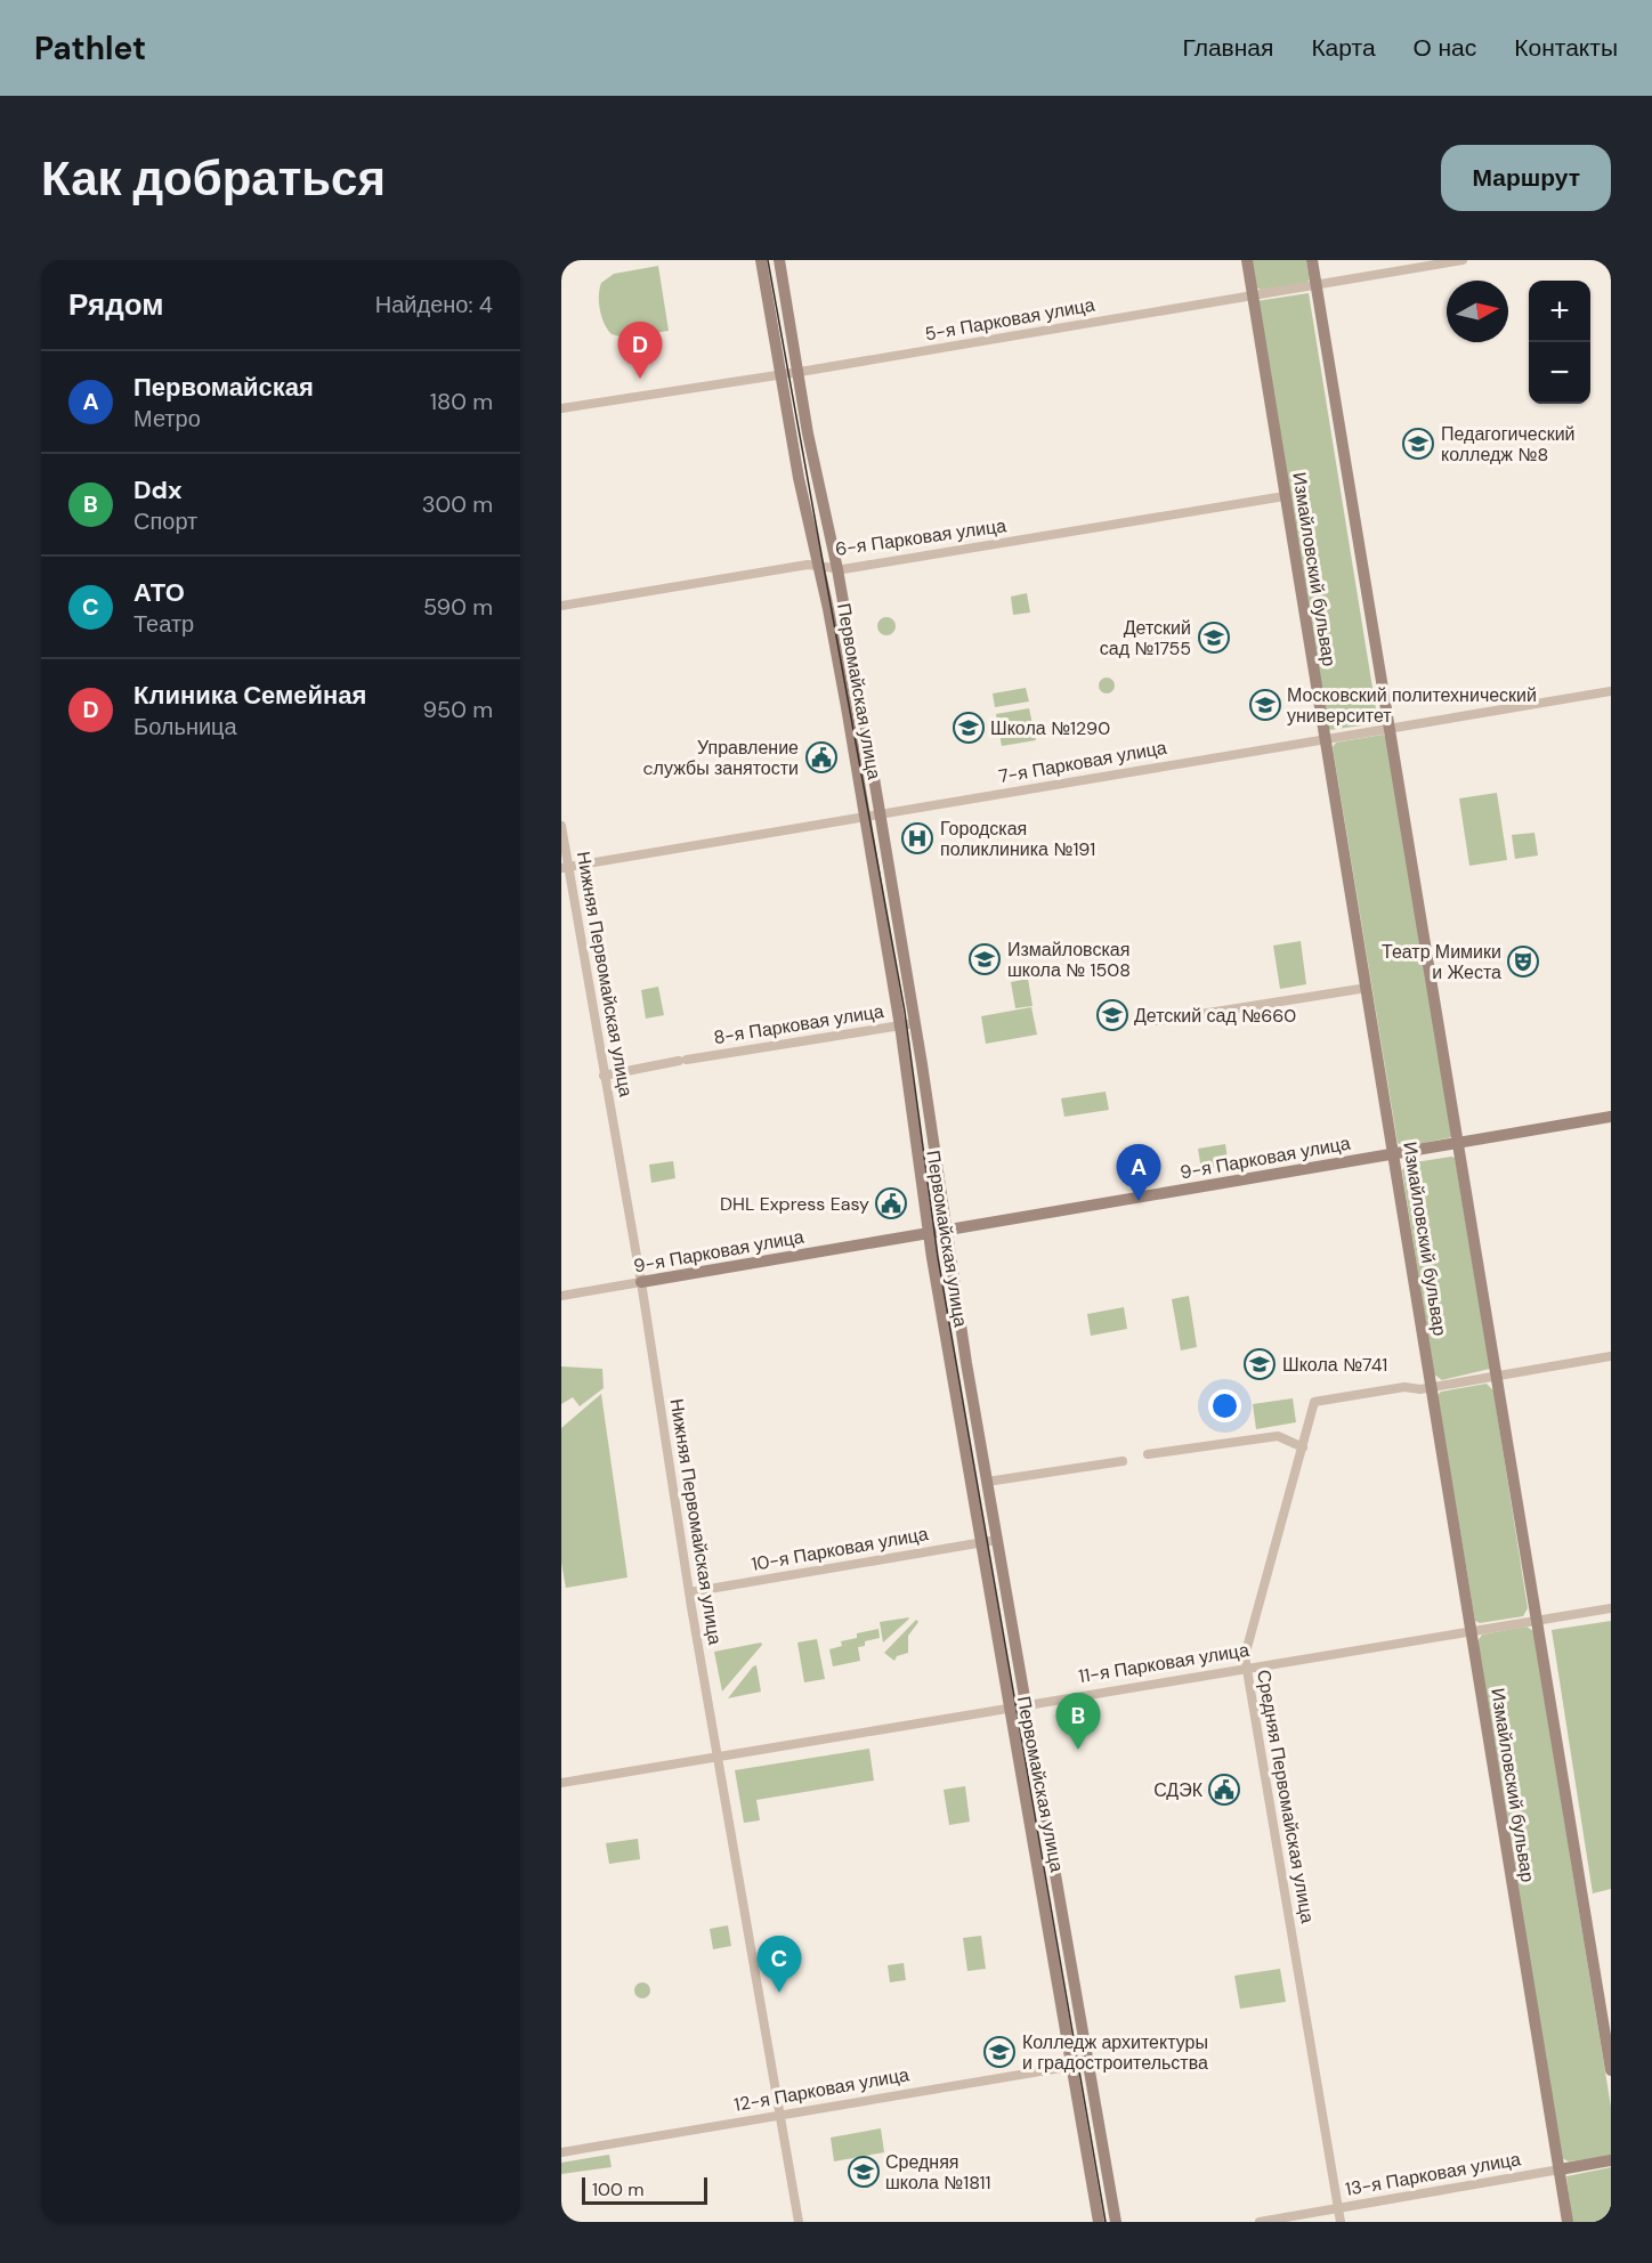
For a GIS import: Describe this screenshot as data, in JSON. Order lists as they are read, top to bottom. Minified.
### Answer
{"streets":{"main road":["Измайловский бульвар","Первомайская улица","9-я Парковая улица","13-я Парковая улица"],"street":["5-я Парковая улица","6-я Парковая улица","7-я Парковая улица","Нижняя Первомайская улица","8-я Парковая улица","10-я Парковая улица","11-я Парковая улица","Средняя Первомайская улица","12-я Парковая улица"]},"crossings":[["5-я Парковая улица","Измайловский бульвар"],["5-я Парковая улица","Первомайская улица"],["6-я Парковая улица","Измайловский бульвар"],["6-я Парковая улица","Первомайская улица"],["Измайловский бульвар","7-я Парковая улица"],["Измайловский бульвар","9-я Парковая улица"],["Измайловский бульвар","11-я Парковая улица"],["Измайловский бульвар","Средняя Первомайская улица"],["Измайловский бульвар","13-я Парковая улица"],["Первомайская улица","7-я Парковая улица"],["Первомайская улица","8-я Парковая улица"],["Первомайская улица","9-я Парковая улица"],["Первомайская улица","10-я Парковая улица"],["Первомайская улица","11-я Парковая улица"],["Первомайская улица","12-я Парковая улица"],["7-я Парковая улица","Нижняя Первомайская улица"],["Нижняя Первомайская улица","8-я Парковая улица"],["Нижняя Первомайская улица","9-я Парковая улица"],["Нижняя Первомайская улица","10-я Парковая улица"],["Нижняя Первомайская улица","11-я Парковая улица"],["Нижняя Первомайская улица","12-я Парковая улица"],["11-я Парковая улица","Средняя Первомайская улица"],["Средняя Первомайская улица","13-я Парковая улица"]],"places":{"school or university":["Педагогический колледж №8","Детский сад №1755","Московский политехнический университет","Школа №1290","Измайловская школа № 1508","Детский сад №660","Школа №741","Колледж архитектуры и градостроительства","Средняя школа №1811"],"public building":["Управление cлужбы занятости","DHL Express Easy","СДЭК"],"hospital":["Городская поликлиника №191"],"theatre":["Театр Мимики и Жеста"]},"scale_bar":"100 m","north":"right","page":{"header":"Pathlet","nav":["Главная","Карта","О нас","Контакты"],"buttons":"Маршрут","title":"Как добраться","heading":["Рядом","Найдено: 4"],"map_buttons":["+","−"],"pins":["D","A","B","C"],"list":[{"mark":"A","name":"Первомайская","note":"Метро","value":"180 m"},{"mark":"B","name":"Ddx","note":"Спорт","value":"300 m"},{"mark":"C","name":"АТО","note":"Театр","value":"590 m"},{"mark":"D","name":"Клиника Семейная","note":"Больница","value":"950 m"}],"scale":"100 m"}}
